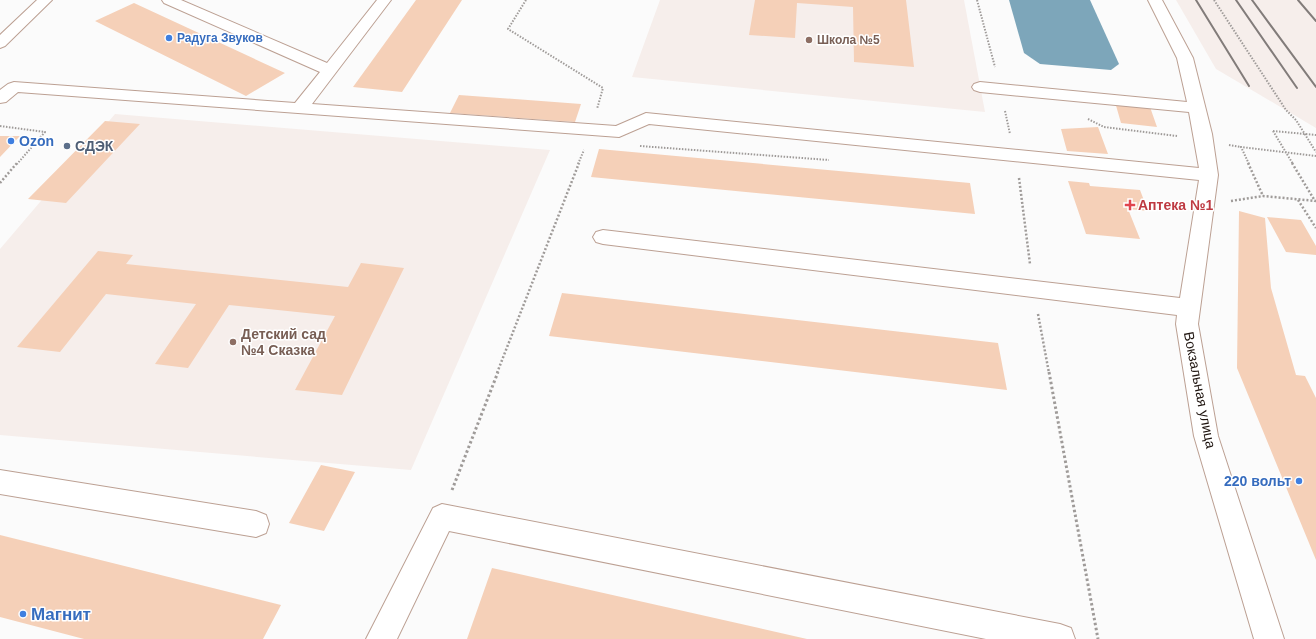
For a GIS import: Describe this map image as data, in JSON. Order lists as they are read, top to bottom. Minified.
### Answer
{"streets":{"street":["Вокзальная улица"]},"places":{"other":["Радуга Звуков","Школа №5","Ozon","СДЭК","Детский сад №4 Сказка","220 вольт","Магнит"],"health":["Аптека №1"]}}
